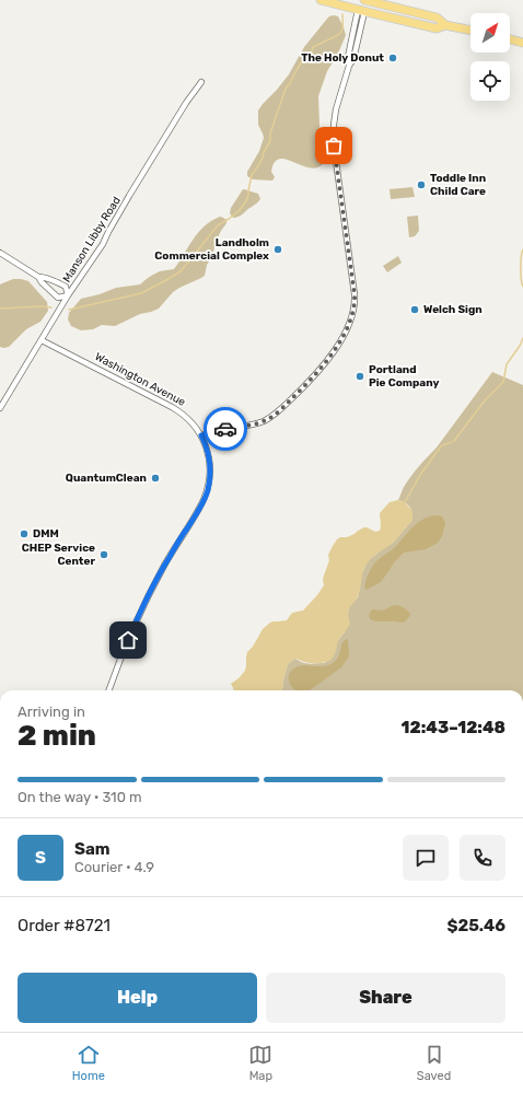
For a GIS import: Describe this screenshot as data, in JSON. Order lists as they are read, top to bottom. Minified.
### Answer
{"streets":{"street":["Manson Libby Road","Washington Avenue"]},"crossings":[["Manson Libby Road","Washington Avenue"]],"places":["The Holy Donut","Toddle Inn Child Care","Landholm Commercial Complex","Welch Sign","Portland Pie Company","QuantumClean","DMM","CHEP Service Center"],"north":"top right","page":{"heading":["2 min","Arriving in","12:43–12:48"],"panel":["Sam","Courier · 4.9","Order #8721","$25.46"],"bar":"On the way · 310 m","round":"S","buttons":["Help","Share"],"tabs":["Home","Map","Saved"]}}
